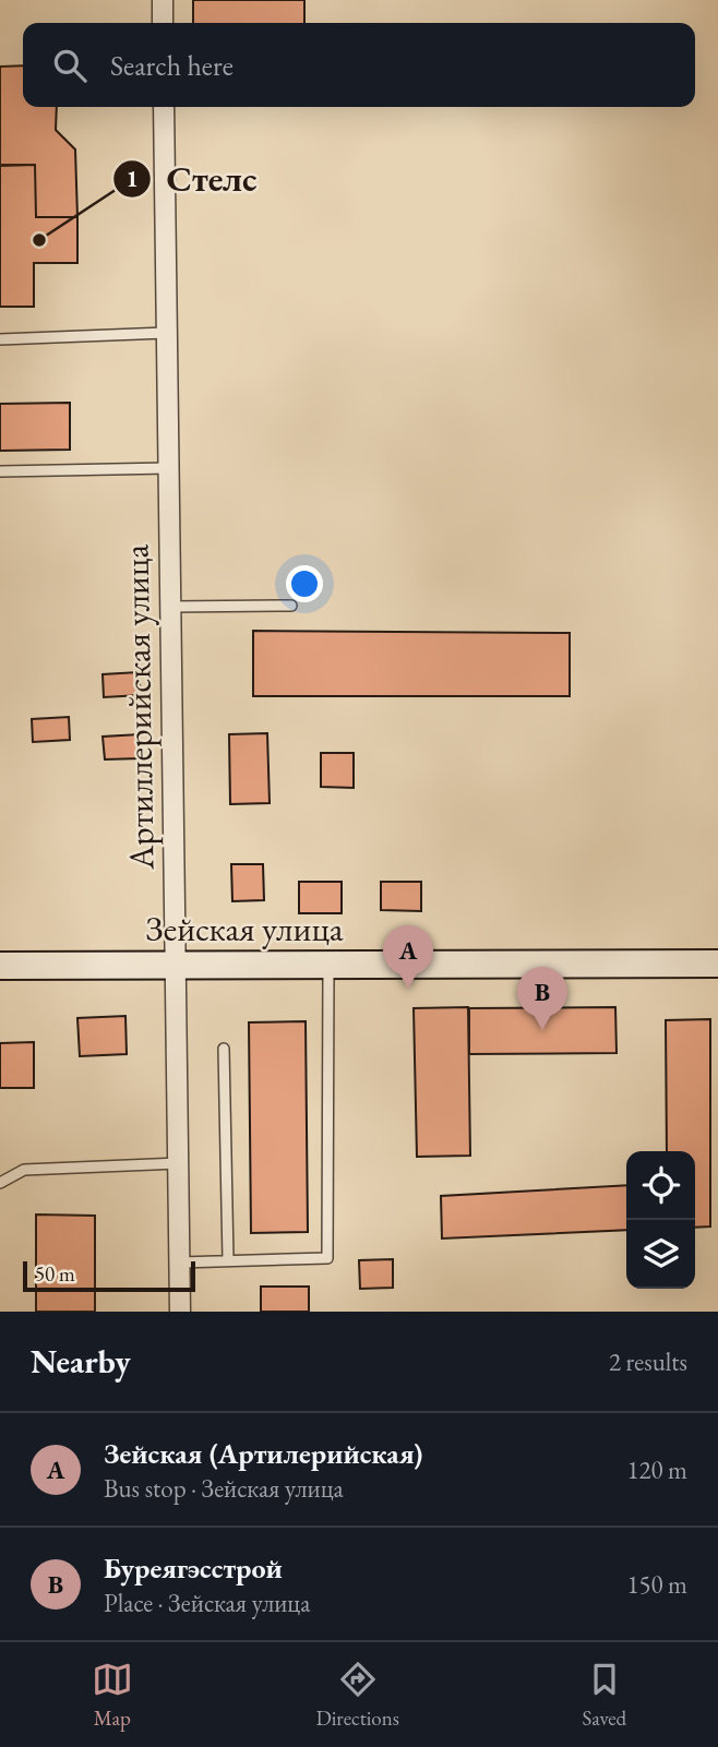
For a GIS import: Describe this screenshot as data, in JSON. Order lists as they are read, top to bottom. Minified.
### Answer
{"streets":{"street":["Артиллерийская улица","Зейская улица"]},"crossings":[["Артиллерийская улица","Зейская улица"]],"places":["Стелс"],"scale_bar":"50 m","page":{"search":"Search here","pins":["A","B"],"scale":"50 m","heading":["Nearby","2 results"],"list":[{"mark":"A","name":"Зейская (Артилерийская)","note":"Bus stop · Зейская улица","value":"120 m"},{"mark":"B","name":"Буреягэсстрой","note":"Place · Зейская улица","value":"150 m"}],"nav":["Map","Directions","Saved"]}}
